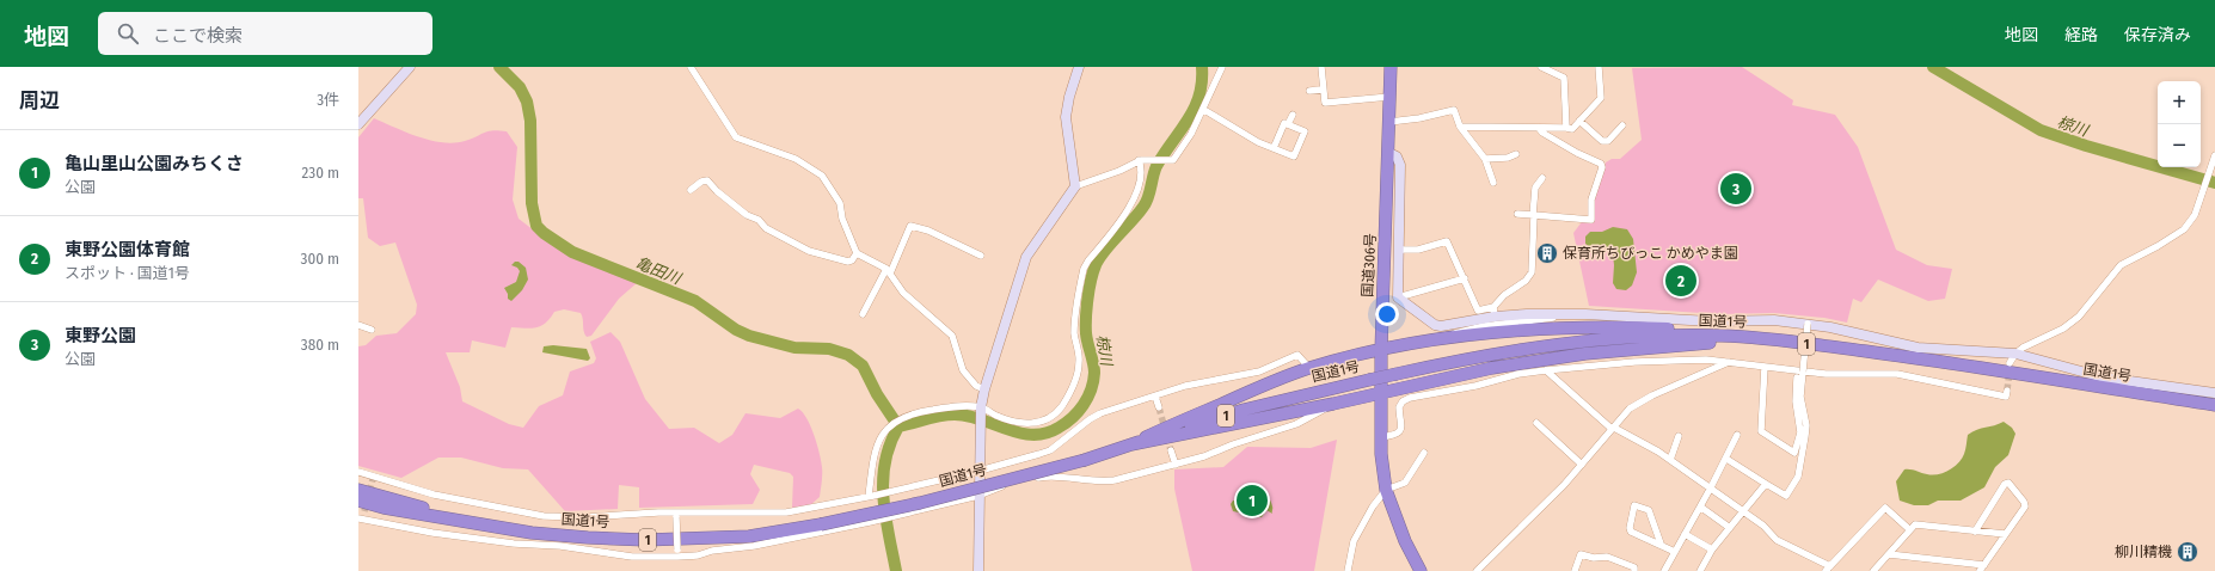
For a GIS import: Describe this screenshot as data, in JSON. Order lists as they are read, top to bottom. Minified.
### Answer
{"streets":{"highway":["国道306号","国道1号","1"]},"water":["椋川","亀田川"],"places":{"building":["保育所ちびっこ かめやま園","柳川精機"]},"page":{"header":"地図","search":"ここで検索","nav":["地図","経路","保存済み"],"heading":["周辺","3件"],"map_buttons":["+","−"],"list":[{"mark":"1","name":"亀山里山公園みちくさ","note":"公園","value":"230 m"},{"mark":"2","name":"東野公園体育館","note":"スポット · 国道1号","value":"300 m"},{"mark":"3","name":"東野公園","note":"公園","value":"380 m"}],"pins":["3","2","1"]}}
